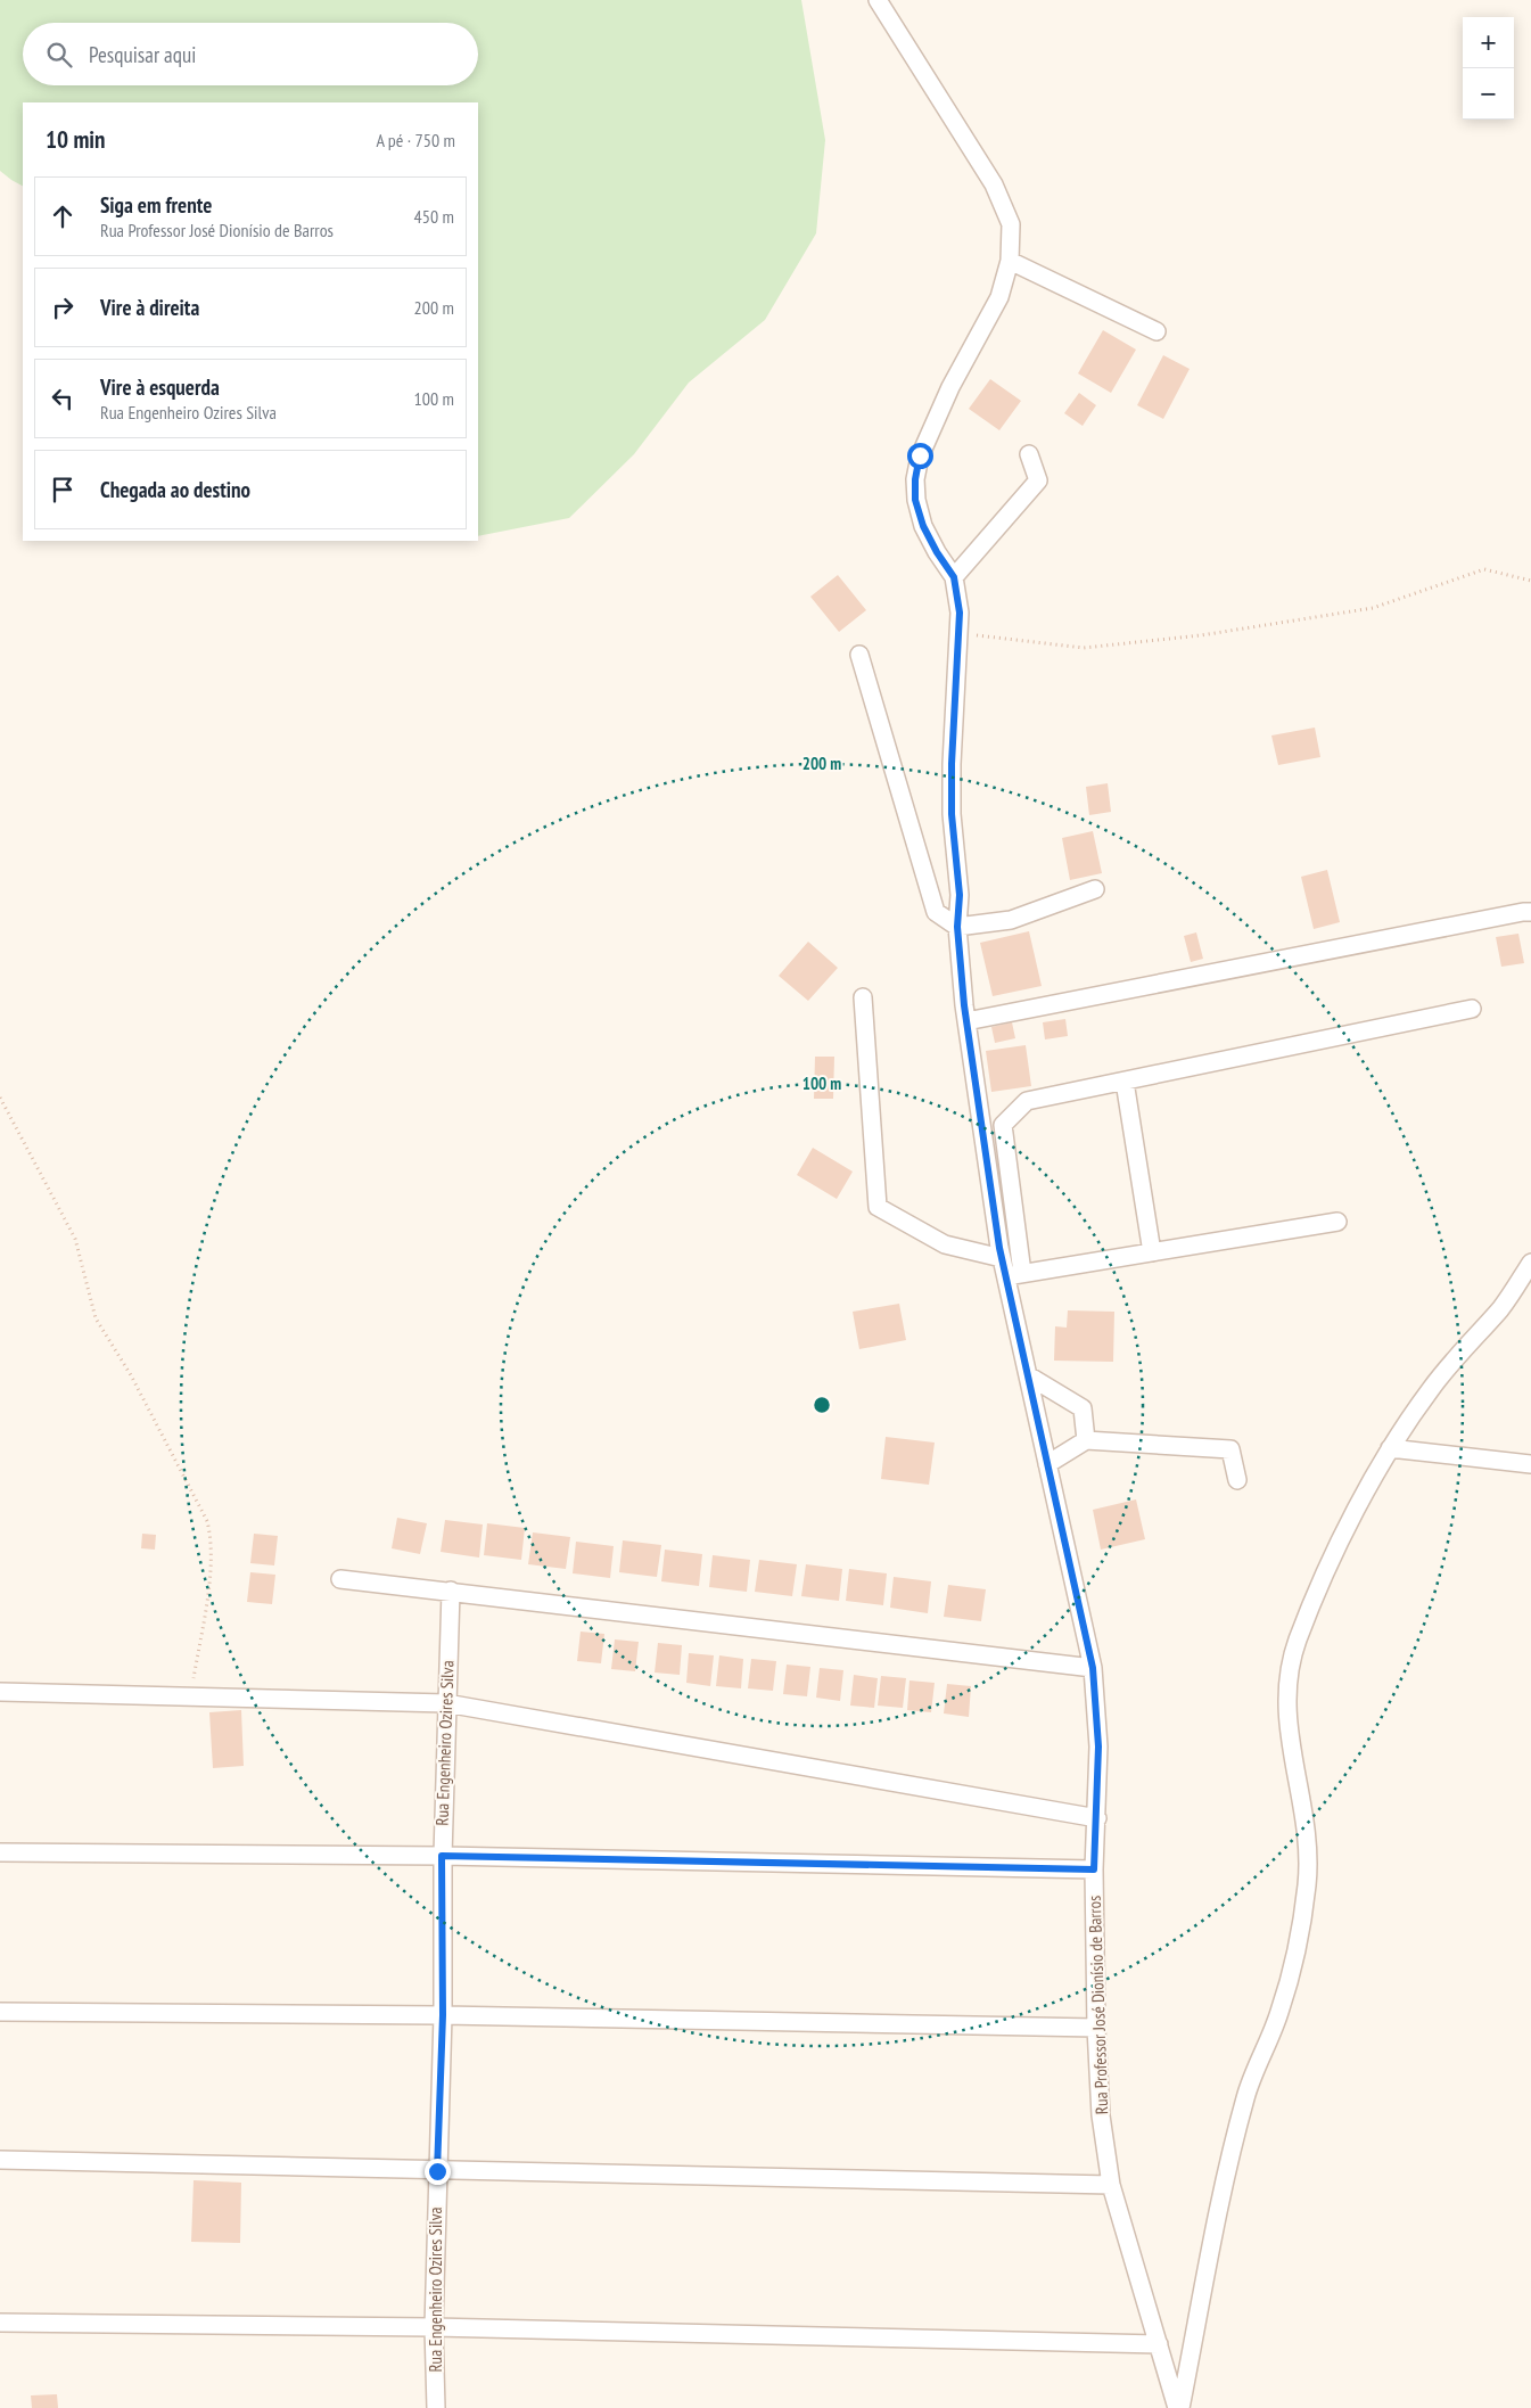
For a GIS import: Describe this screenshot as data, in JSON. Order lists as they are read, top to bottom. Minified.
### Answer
{"streets":{"street":["Rua Engenheiro Ozires Silva","Rua Professor José Dionísio de Barros"]},"page":{"map_buttons":["+","−"],"search":"Pesquisar aqui","heading":["10 min","A pé · 750 m"],"list":[["Siga em frente","Rua Professor José Dionísio de Barros","450 m"],["Vire à direita","200 m"],["Vire à esquerda","Rua Engenheiro Ozires Silva","100 m"],"Chegada ao destino"]},"rings":["200 m","100 m"]}
